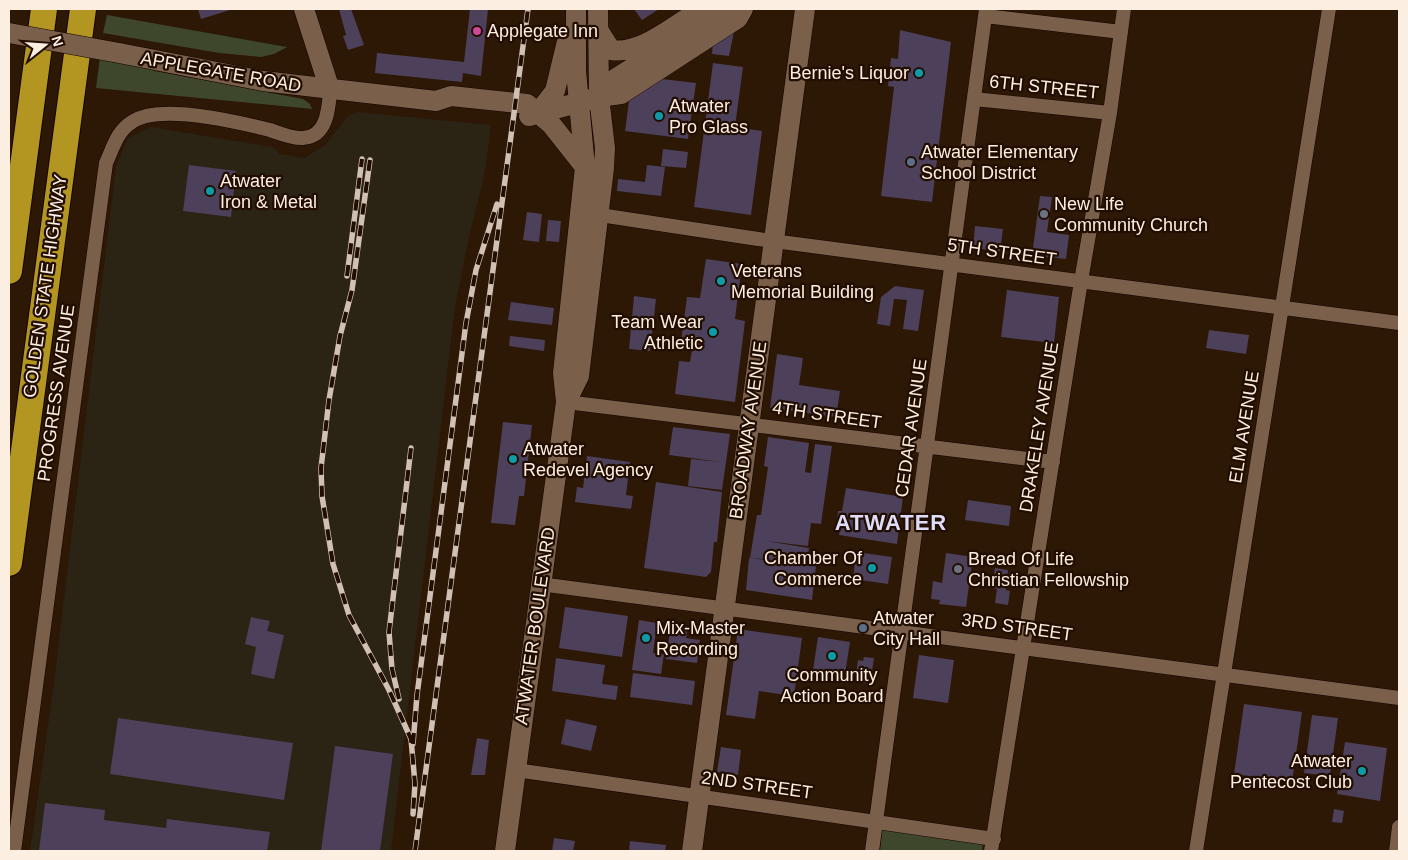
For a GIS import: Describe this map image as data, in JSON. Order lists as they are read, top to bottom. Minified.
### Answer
{"streets":{"highway":["GOLDEN STATE HIGHWAY"],"main road":["APPLEGATE ROAD","BROADWAY AVENUE","ATWATER BOULEVARD"],"street":["6TH STREET","5TH STREET","PROGRESS AVENUE","4TH STREET","DRAKELEY AVENUE","ELM AVENUE","CEDAR AVENUE","3RD STREET","2ND STREET"]},"crossings":[["APPLEGATE ROAD","PROGRESS AVENUE"],["APPLEGATE ROAD","ATWATER BOULEVARD"],["6TH STREET","DRAKELEY AVENUE"],["6TH STREET","CEDAR AVENUE"],["5TH STREET","DRAKELEY AVENUE"],["5TH STREET","ELM AVENUE"],["5TH STREET","CEDAR AVENUE"],["5TH STREET","BROADWAY AVENUE"],["5TH STREET","ATWATER BOULEVARD"],["4TH STREET","DRAKELEY AVENUE"],["4TH STREET","CEDAR AVENUE"],["4TH STREET","BROADWAY AVENUE"],["4TH STREET","ATWATER BOULEVARD"],["DRAKELEY AVENUE","3RD STREET"],["DRAKELEY AVENUE","2ND STREET"],["ELM AVENUE","3RD STREET"],["CEDAR AVENUE","3RD STREET"],["CEDAR AVENUE","2ND STREET"],["BROADWAY AVENUE","3RD STREET"],["BROADWAY AVENUE","2ND STREET"],["ATWATER BOULEVARD","3RD STREET"],["ATWATER BOULEVARD","2ND STREET"]],"districts":["ATWATER"],"places":["Applegate Inn","Bernie's Liquor","Atwater Pro Glass","Atwater Elementary School District","Atwater Iron & Metal","New Life Community Church","Veterans Memorial Building","Team Wear Athletic","Atwater Redevel Agency","Chamber Of Commerce","Bread Of Life Christian Fellowship","Atwater City Hall","Mix-Master Recording","Community Action Board","Atwater Pentecost Club"],"north":"right"}
